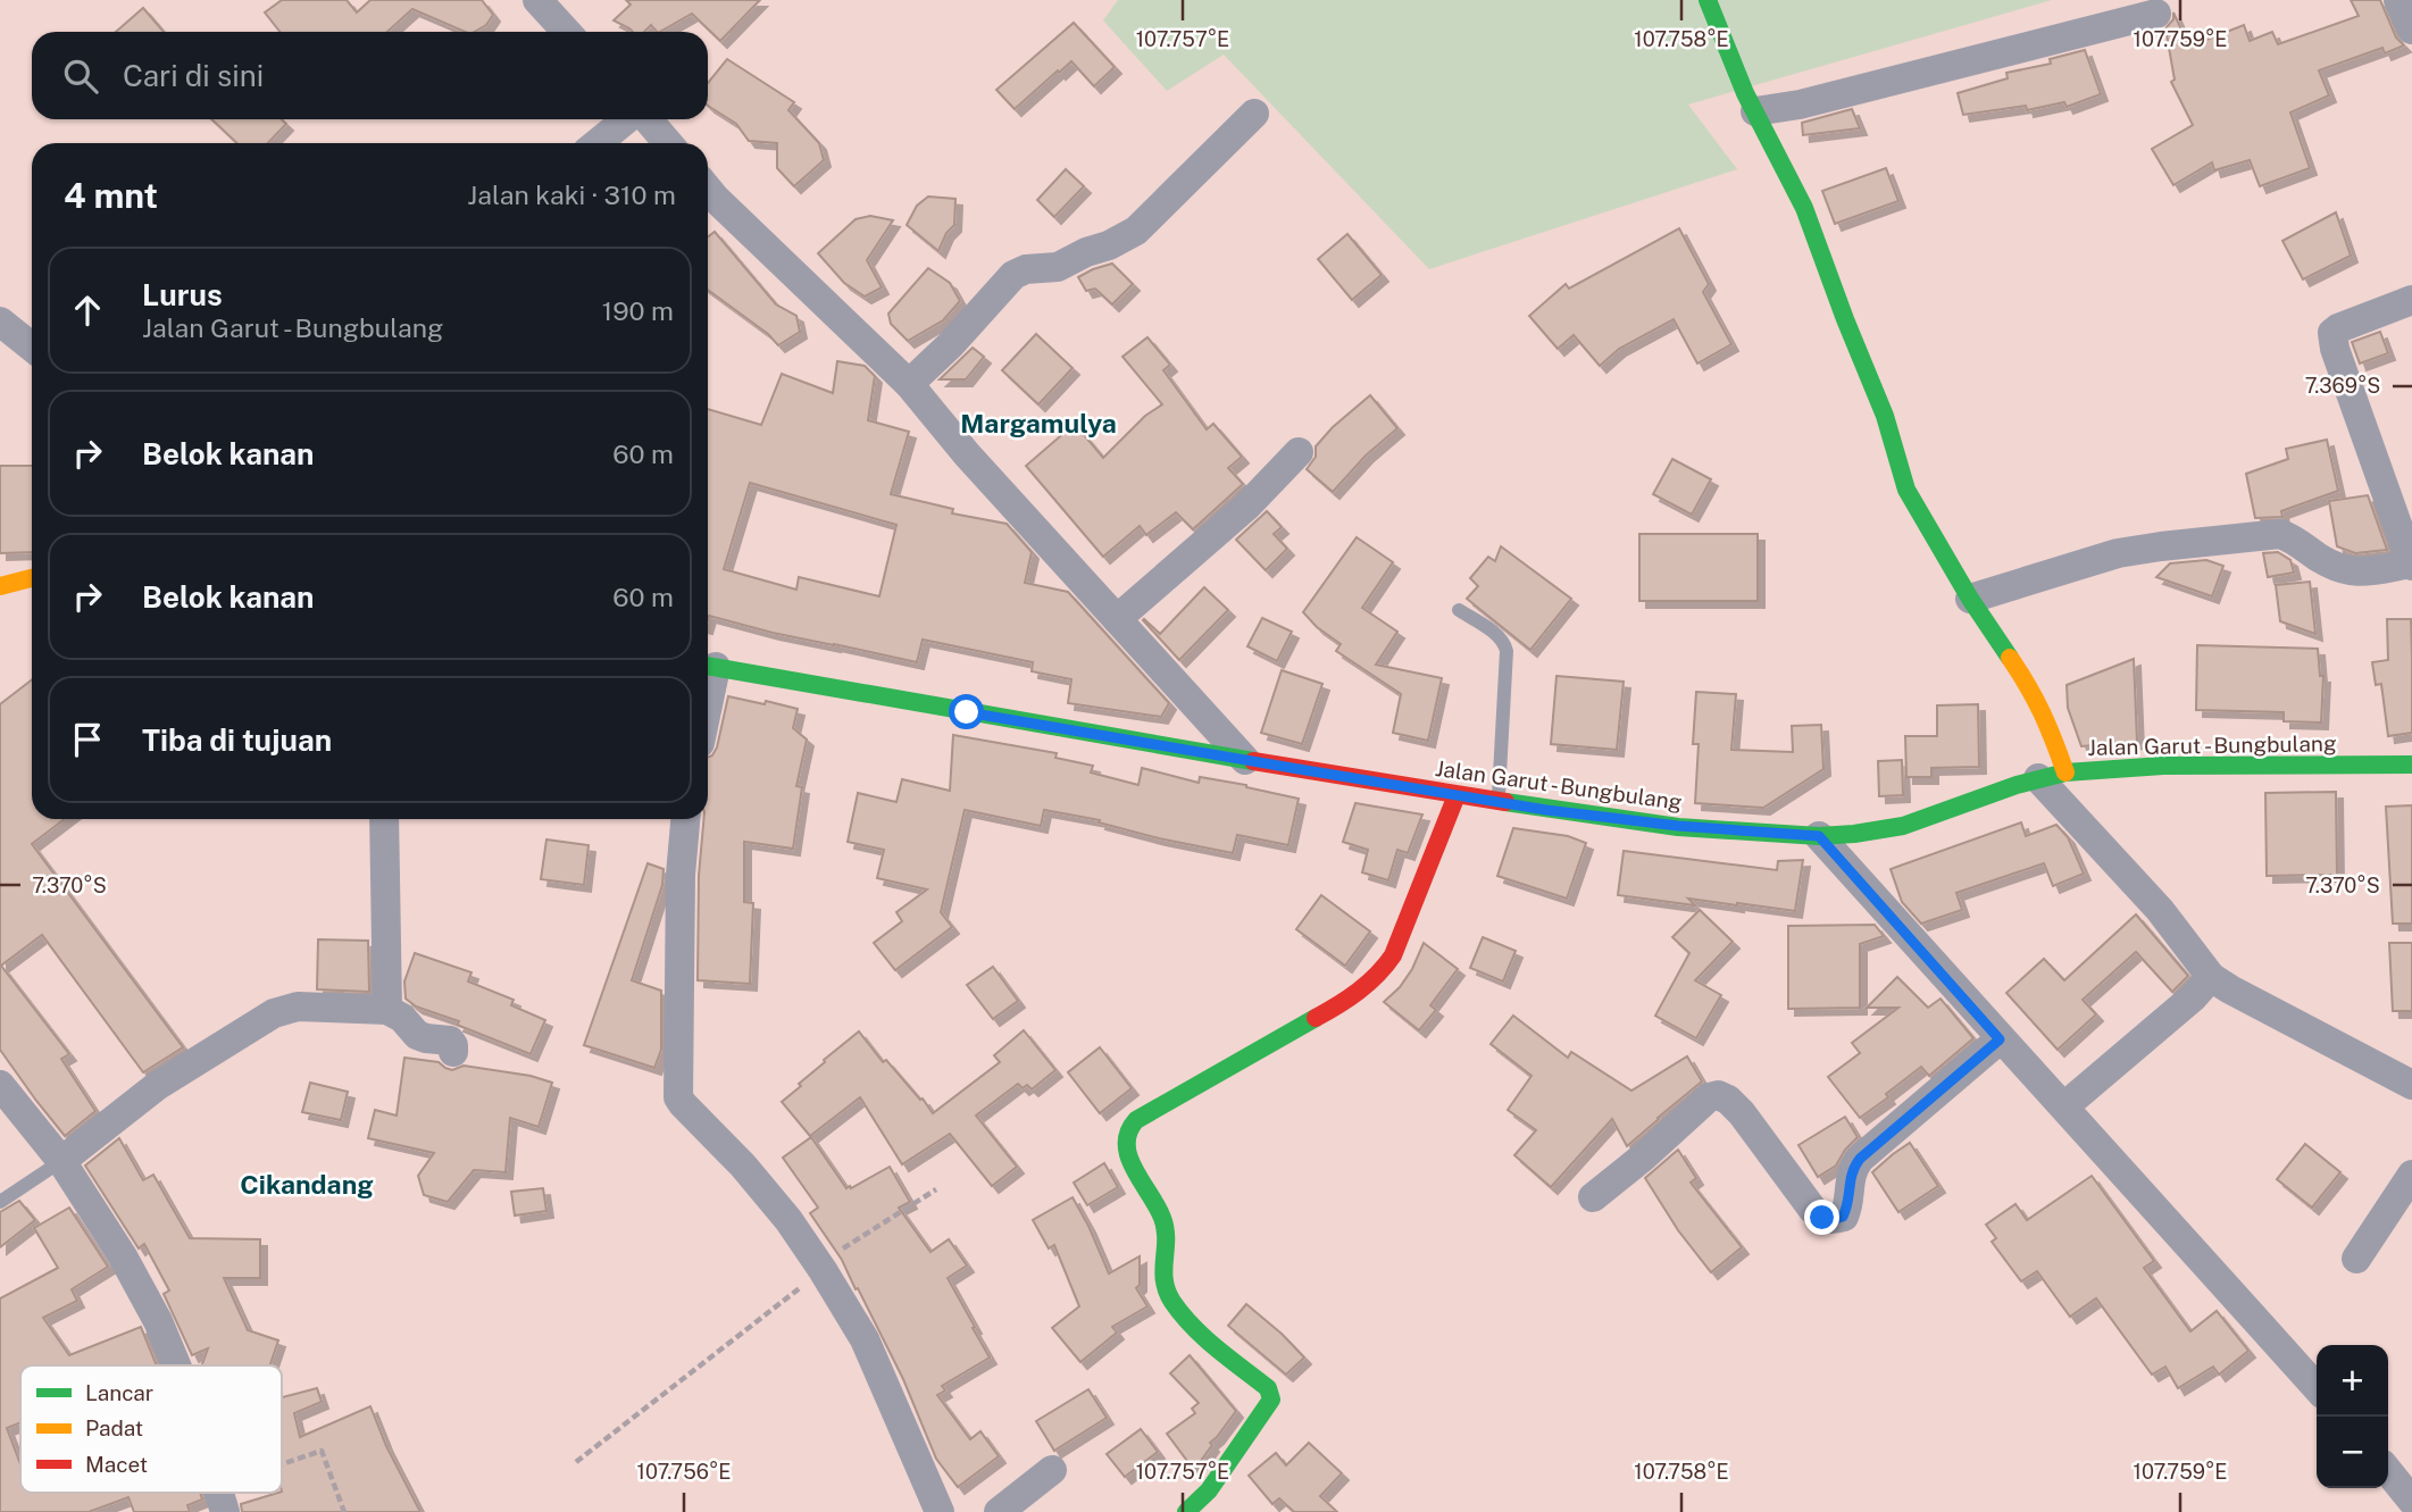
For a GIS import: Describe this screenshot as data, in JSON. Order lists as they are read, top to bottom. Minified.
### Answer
{"streets":{"street":["Jalan Garut - Bungbulang"]},"districts":["Margamulya","Cikandang"],"legend":["Lancar","Padat","Macet"],"page":{"search":"Cari di sini","heading":["4 mnt","Jalan kaki · 310 m"],"list":[["Lurus","Jalan Garut - Bungbulang","190 m"],["Belok kanan","60 m"],["Belok kanan","60 m"],"Tiba di tujuan"],"map_buttons":["+","−"]},"coordinates":["107.757°E","107.758°E","107.759°E","7.369°S","7.370°S","107.756°E"]}
